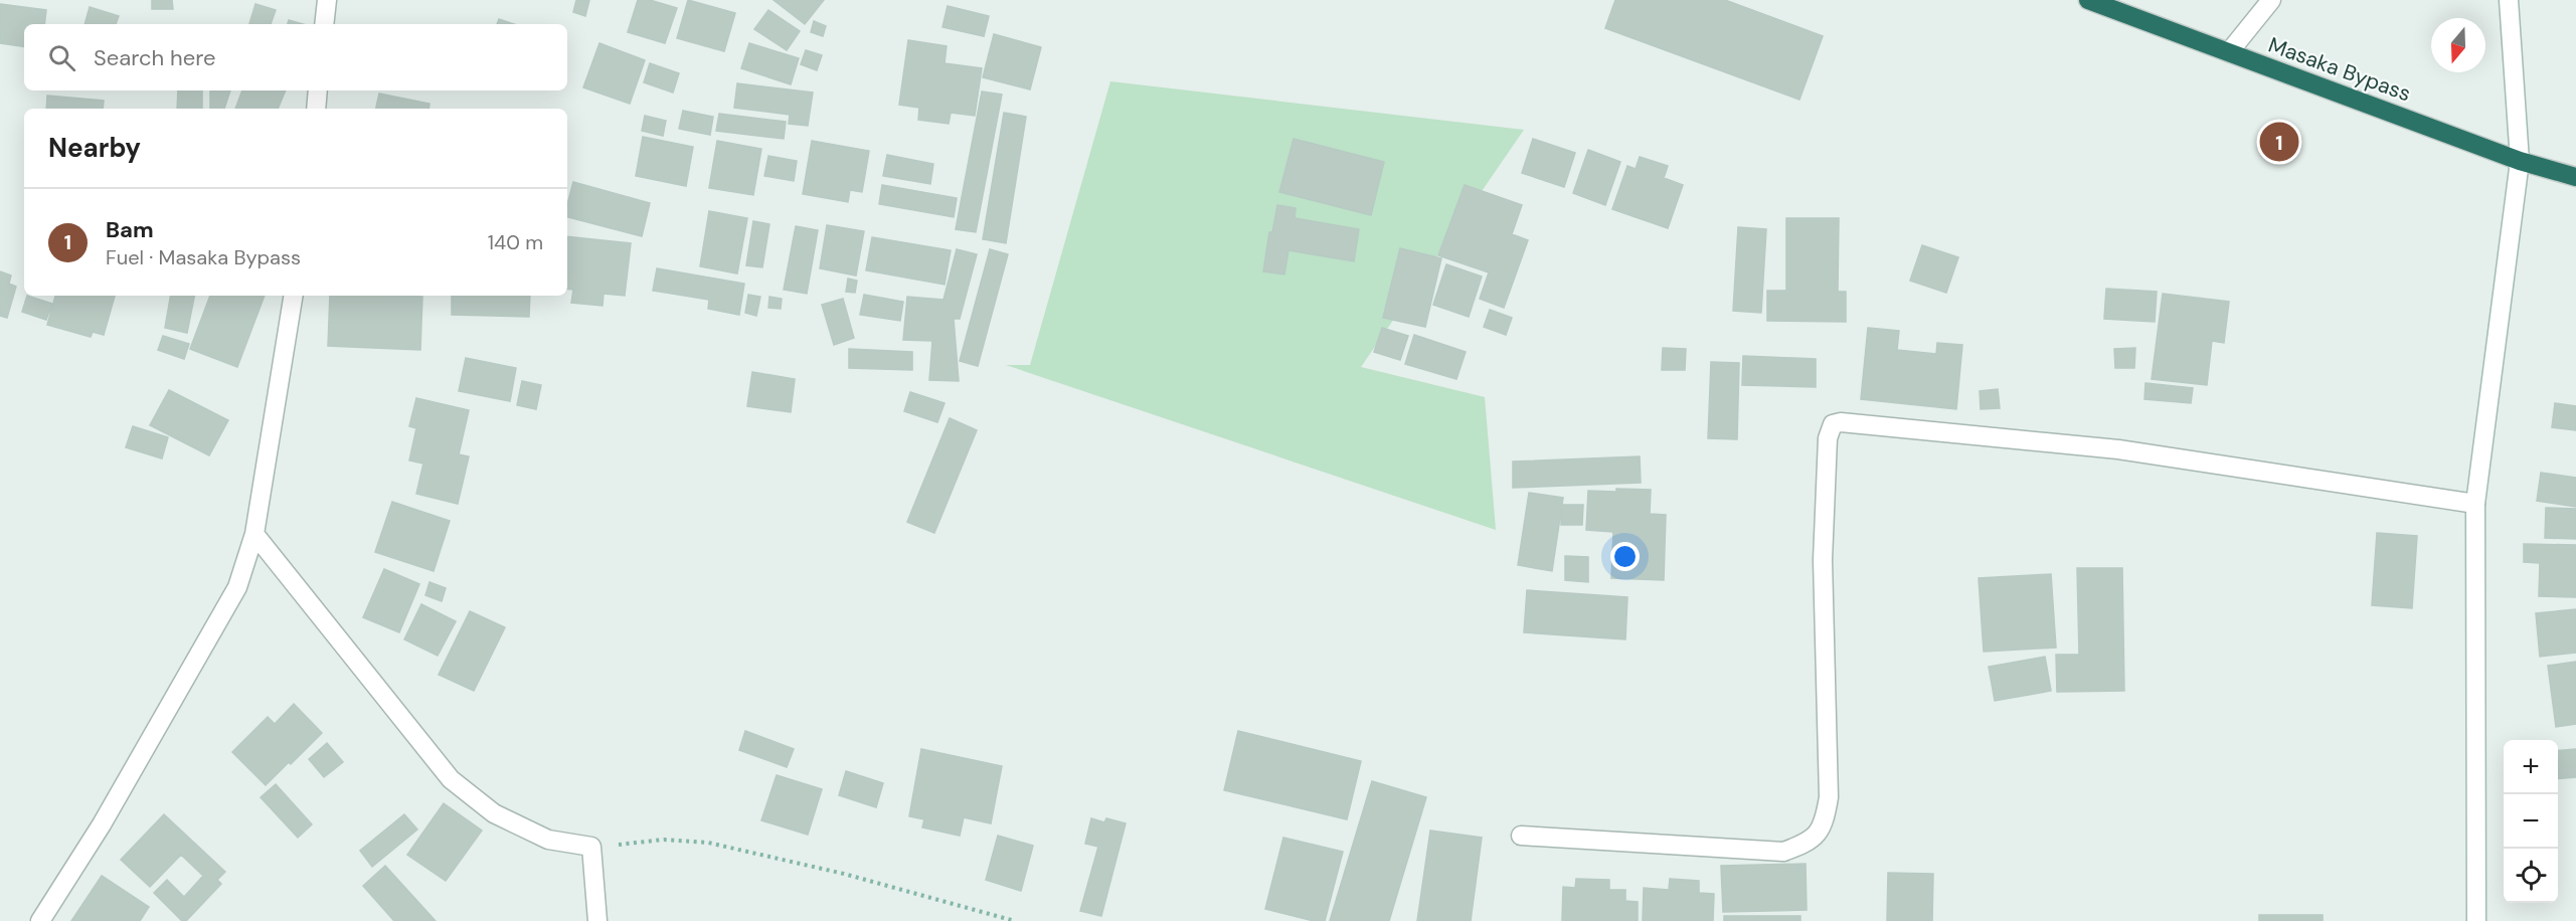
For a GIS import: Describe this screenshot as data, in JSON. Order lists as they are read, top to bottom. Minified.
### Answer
{"streets":{"highway":["Masaka Bypass"]},"north":"bottom","page":{"search":"Search here","heading":"Nearby","pins":"1","list":[{"mark":"1","name":"Bam","note":"Fuel · Masaka Bypass","value":"140 m"}],"map_buttons":["+","−"]}}
